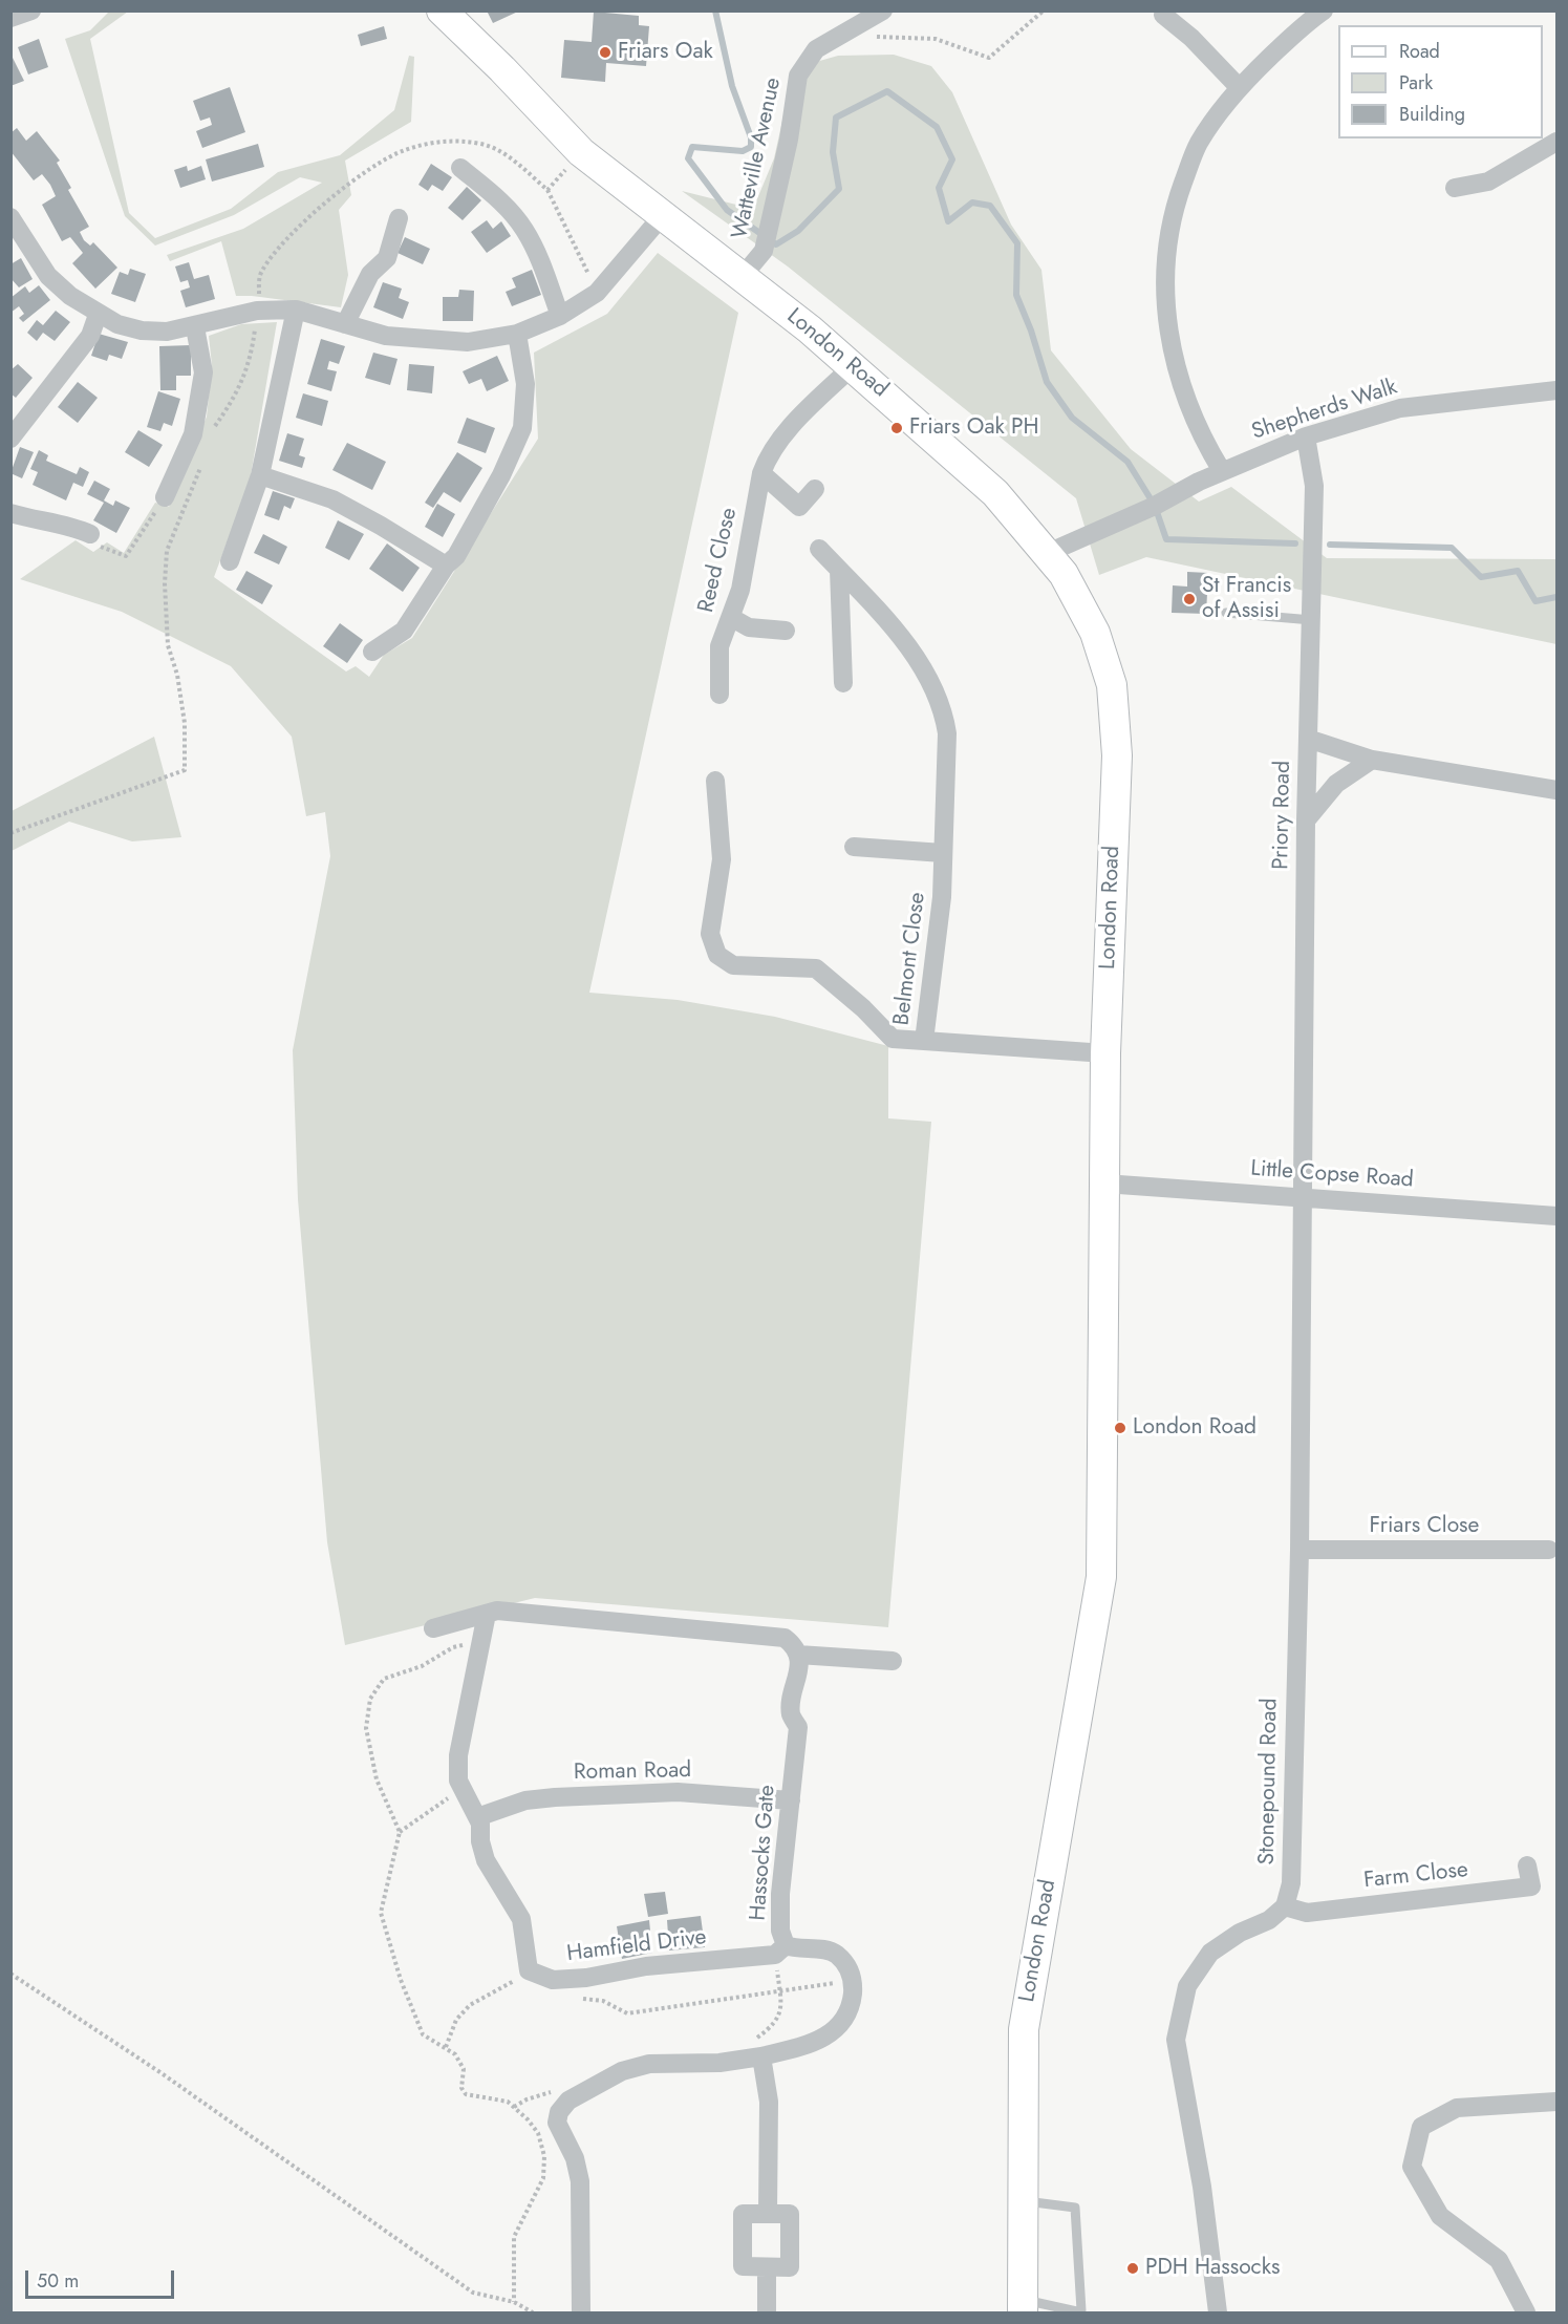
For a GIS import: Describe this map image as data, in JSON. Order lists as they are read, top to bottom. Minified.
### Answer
{"streets":{"main road":["London Road"],"street":["Watteville Avenue","Shepherds Walk","Reed Close","Priory Road","Belmont Close","Little Copse Road","Friars Close","Roman Road","Stonepound Road","Hassocks Gate","Farm Close","Hamfield Drive"]},"crossings":[["Watteville Avenue","London Road"],["London Road","Shepherds Walk"],["London Road","Reed Close"],["London Road","Belmont Close"],["London Road","Little Copse Road"],["Shepherds Walk","Priory Road"],["Priory Road","Little Copse Road"],["Priory Road","Stonepound Road"],["Little Copse Road","Stonepound Road"],["Friars Close","Stonepound Road"],["Roman Road","Hassocks Gate"],["Stonepound Road","Farm Close"],["Hassocks Gate","Hamfield Drive"]],"places":["Friars Oak","Friars Oak PH","St Francis of Assisi","London Road","PDH Hassocks"],"legend":["Road","Park","Building"],"scale_bar":"50 m"}
